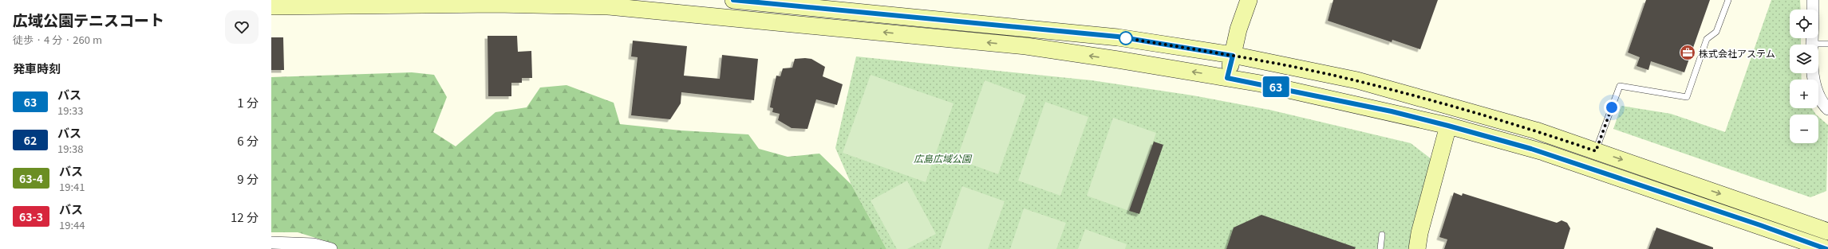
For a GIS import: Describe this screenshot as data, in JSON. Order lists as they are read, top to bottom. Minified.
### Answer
{"parks":["広島広域公園"],"places":{"office":["株式会社アステム"]},"lines":["bus line 63"],"page":{"heading":[["広域公園テニスコート","徒歩 · 4 分 · 260 m"],"発車時刻"],"on_map":"63","map_buttons":["+","−"],"list":[{"mark":"63","name":"バス","note":"19:33","value":"1 分"},{"mark":"62","name":"バス","note":"19:38","value":"6 分"},{"mark":"63-4","name":"バス","note":"19:41","value":"9 分"},{"mark":"63-3","name":"バス","note":"19:44","value":"12 分"}]}}
